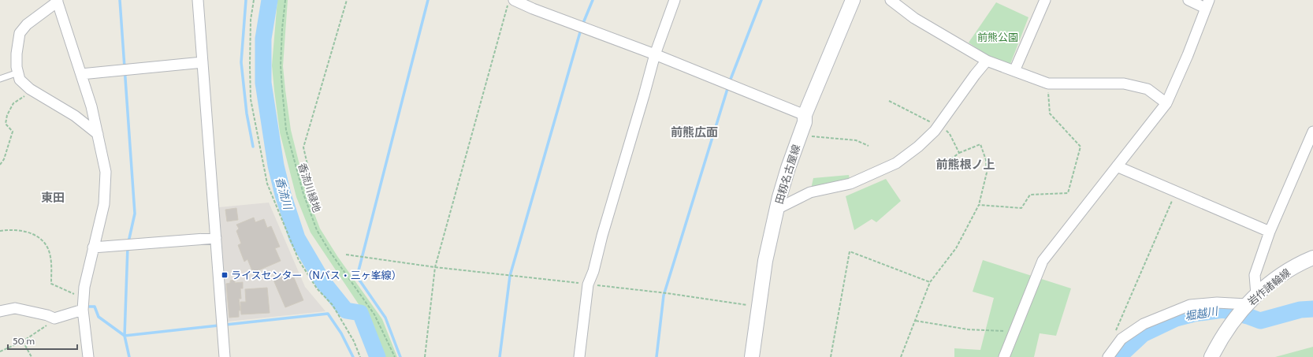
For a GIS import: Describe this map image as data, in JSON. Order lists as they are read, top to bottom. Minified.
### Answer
{"streets":{"main road":["田籾名古屋線","岩作諸輪線"],"path":["香流川緑地"]},"districts":["前熊広面","前熊根ノ上","東田"],"water":["香流川","堀越川"],"parks":["前熊公園"],"places":{"transit":["ライスセンター（Nバス・三ヶ峯線）"]},"scale_bar":"50 m"}
